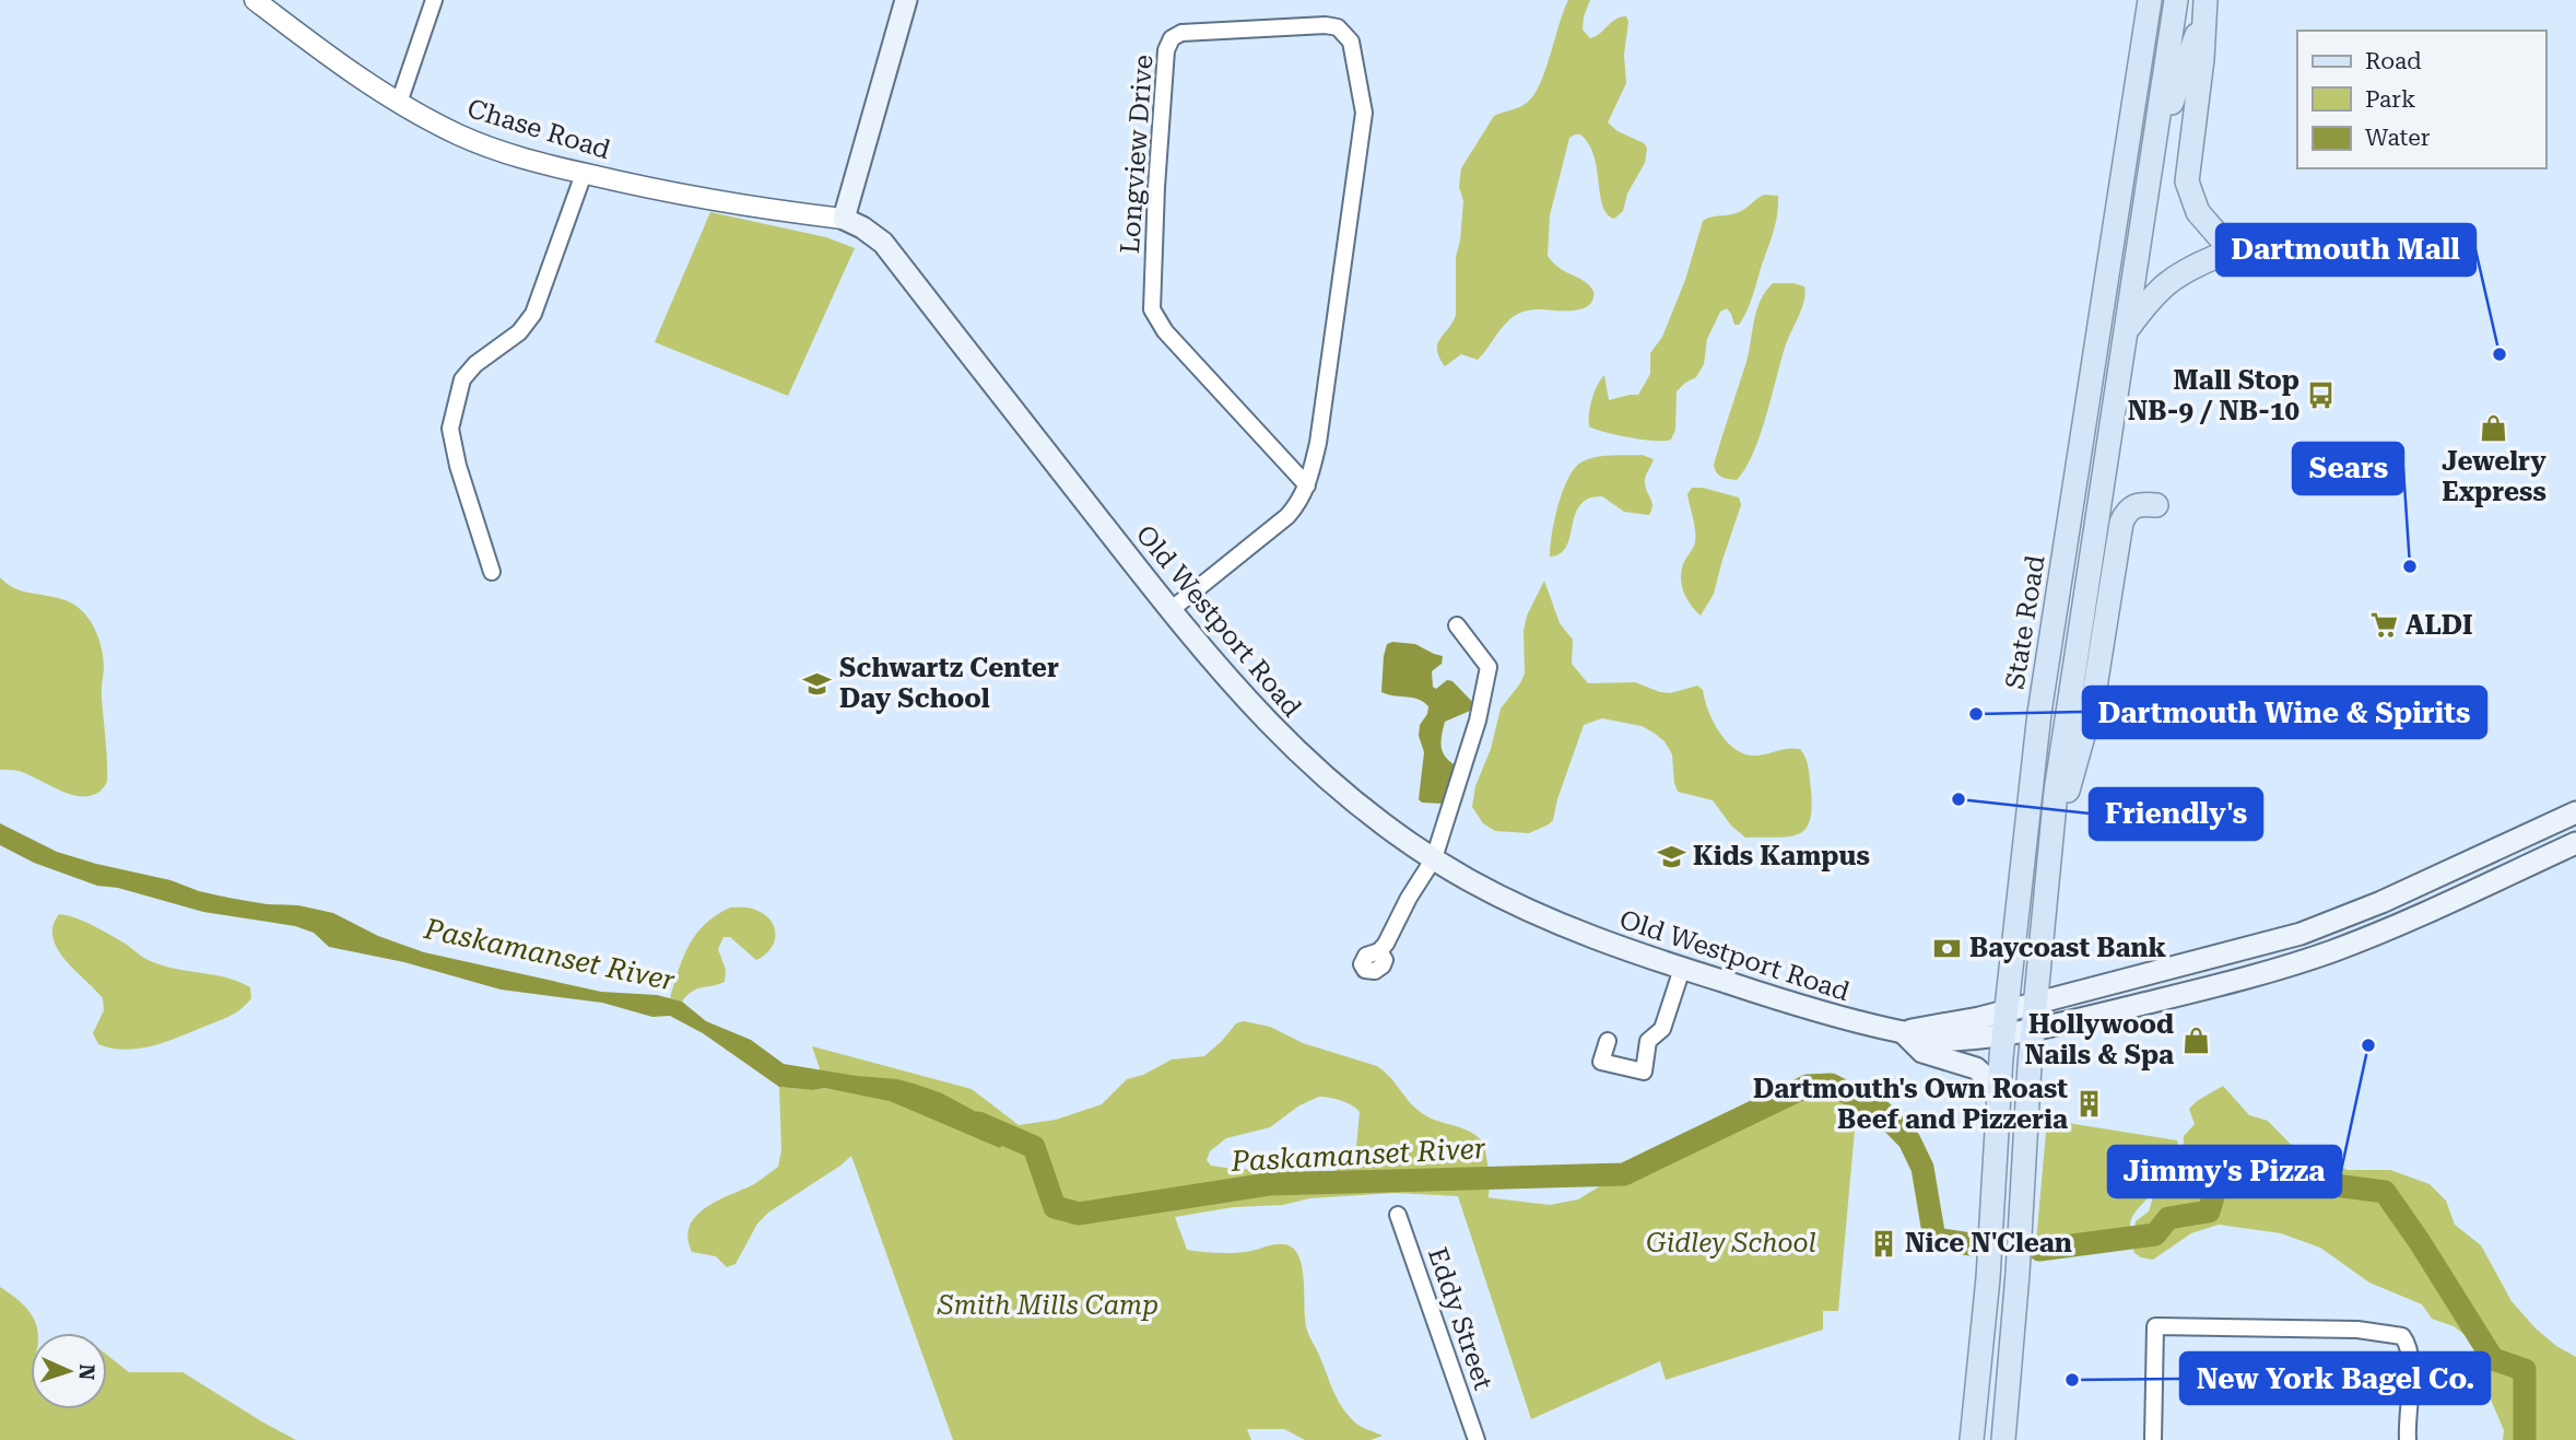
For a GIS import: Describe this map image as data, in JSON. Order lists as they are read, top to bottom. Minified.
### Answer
{"streets":{"main road":["Old Westport Road","State Road"],"street":["Chase Road","Longview Drive","Eddy Street"]},"crossings":[["Chase Road","Old Westport Road"],["Longview Drive","Old Westport Road"],["Old Westport Road","State Road"]],"water":["Paskamanset River"],"parks":["Gidley School","Smith Mills Camp"],"places":{"other":["Dartmouth Mall","Sears","Dartmouth Wine & Spirits","Friendly's","Jimmy's Pizza","New York Bagel Co."],"bus stop":["Mall Stop NB-9 / NB-10"],"shop":["Jewelry Express","Hollywood Nails & Spa"],"supermarket":["ALDI"],"school or university":["Schwartz Center Day School","Kids Kampus"],"bank":["Baycoast Bank"],"building":["Dartmouth's Own Roast Beef and Pizzeria","Nice N'Clean"]},"legend":["Road","Park","Water"],"north":"right"}
